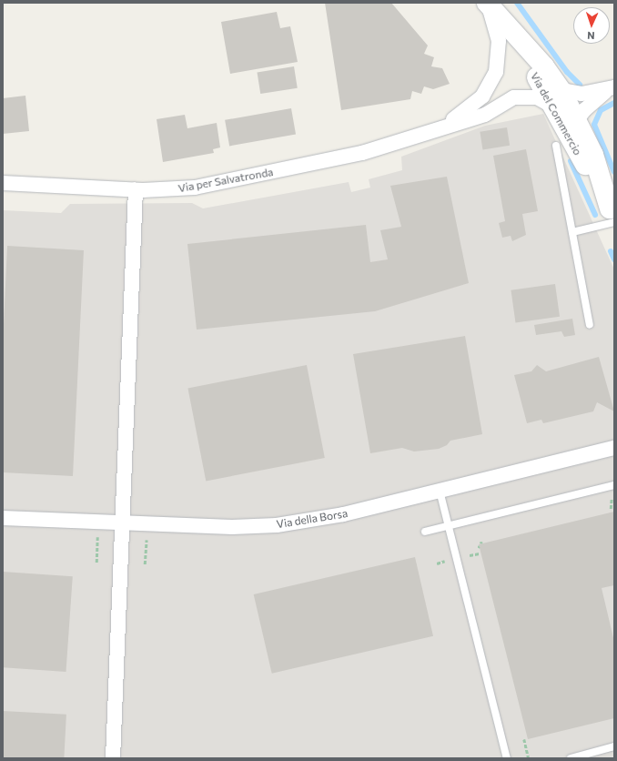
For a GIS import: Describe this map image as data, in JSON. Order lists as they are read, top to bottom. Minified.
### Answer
{"streets":{"street":["Via del Commercio","Via per Salvatronda","Via della Borsa"]},"crossings":[["Via del Commercio","Via per Salvatronda"]],"north":"bottom"}
